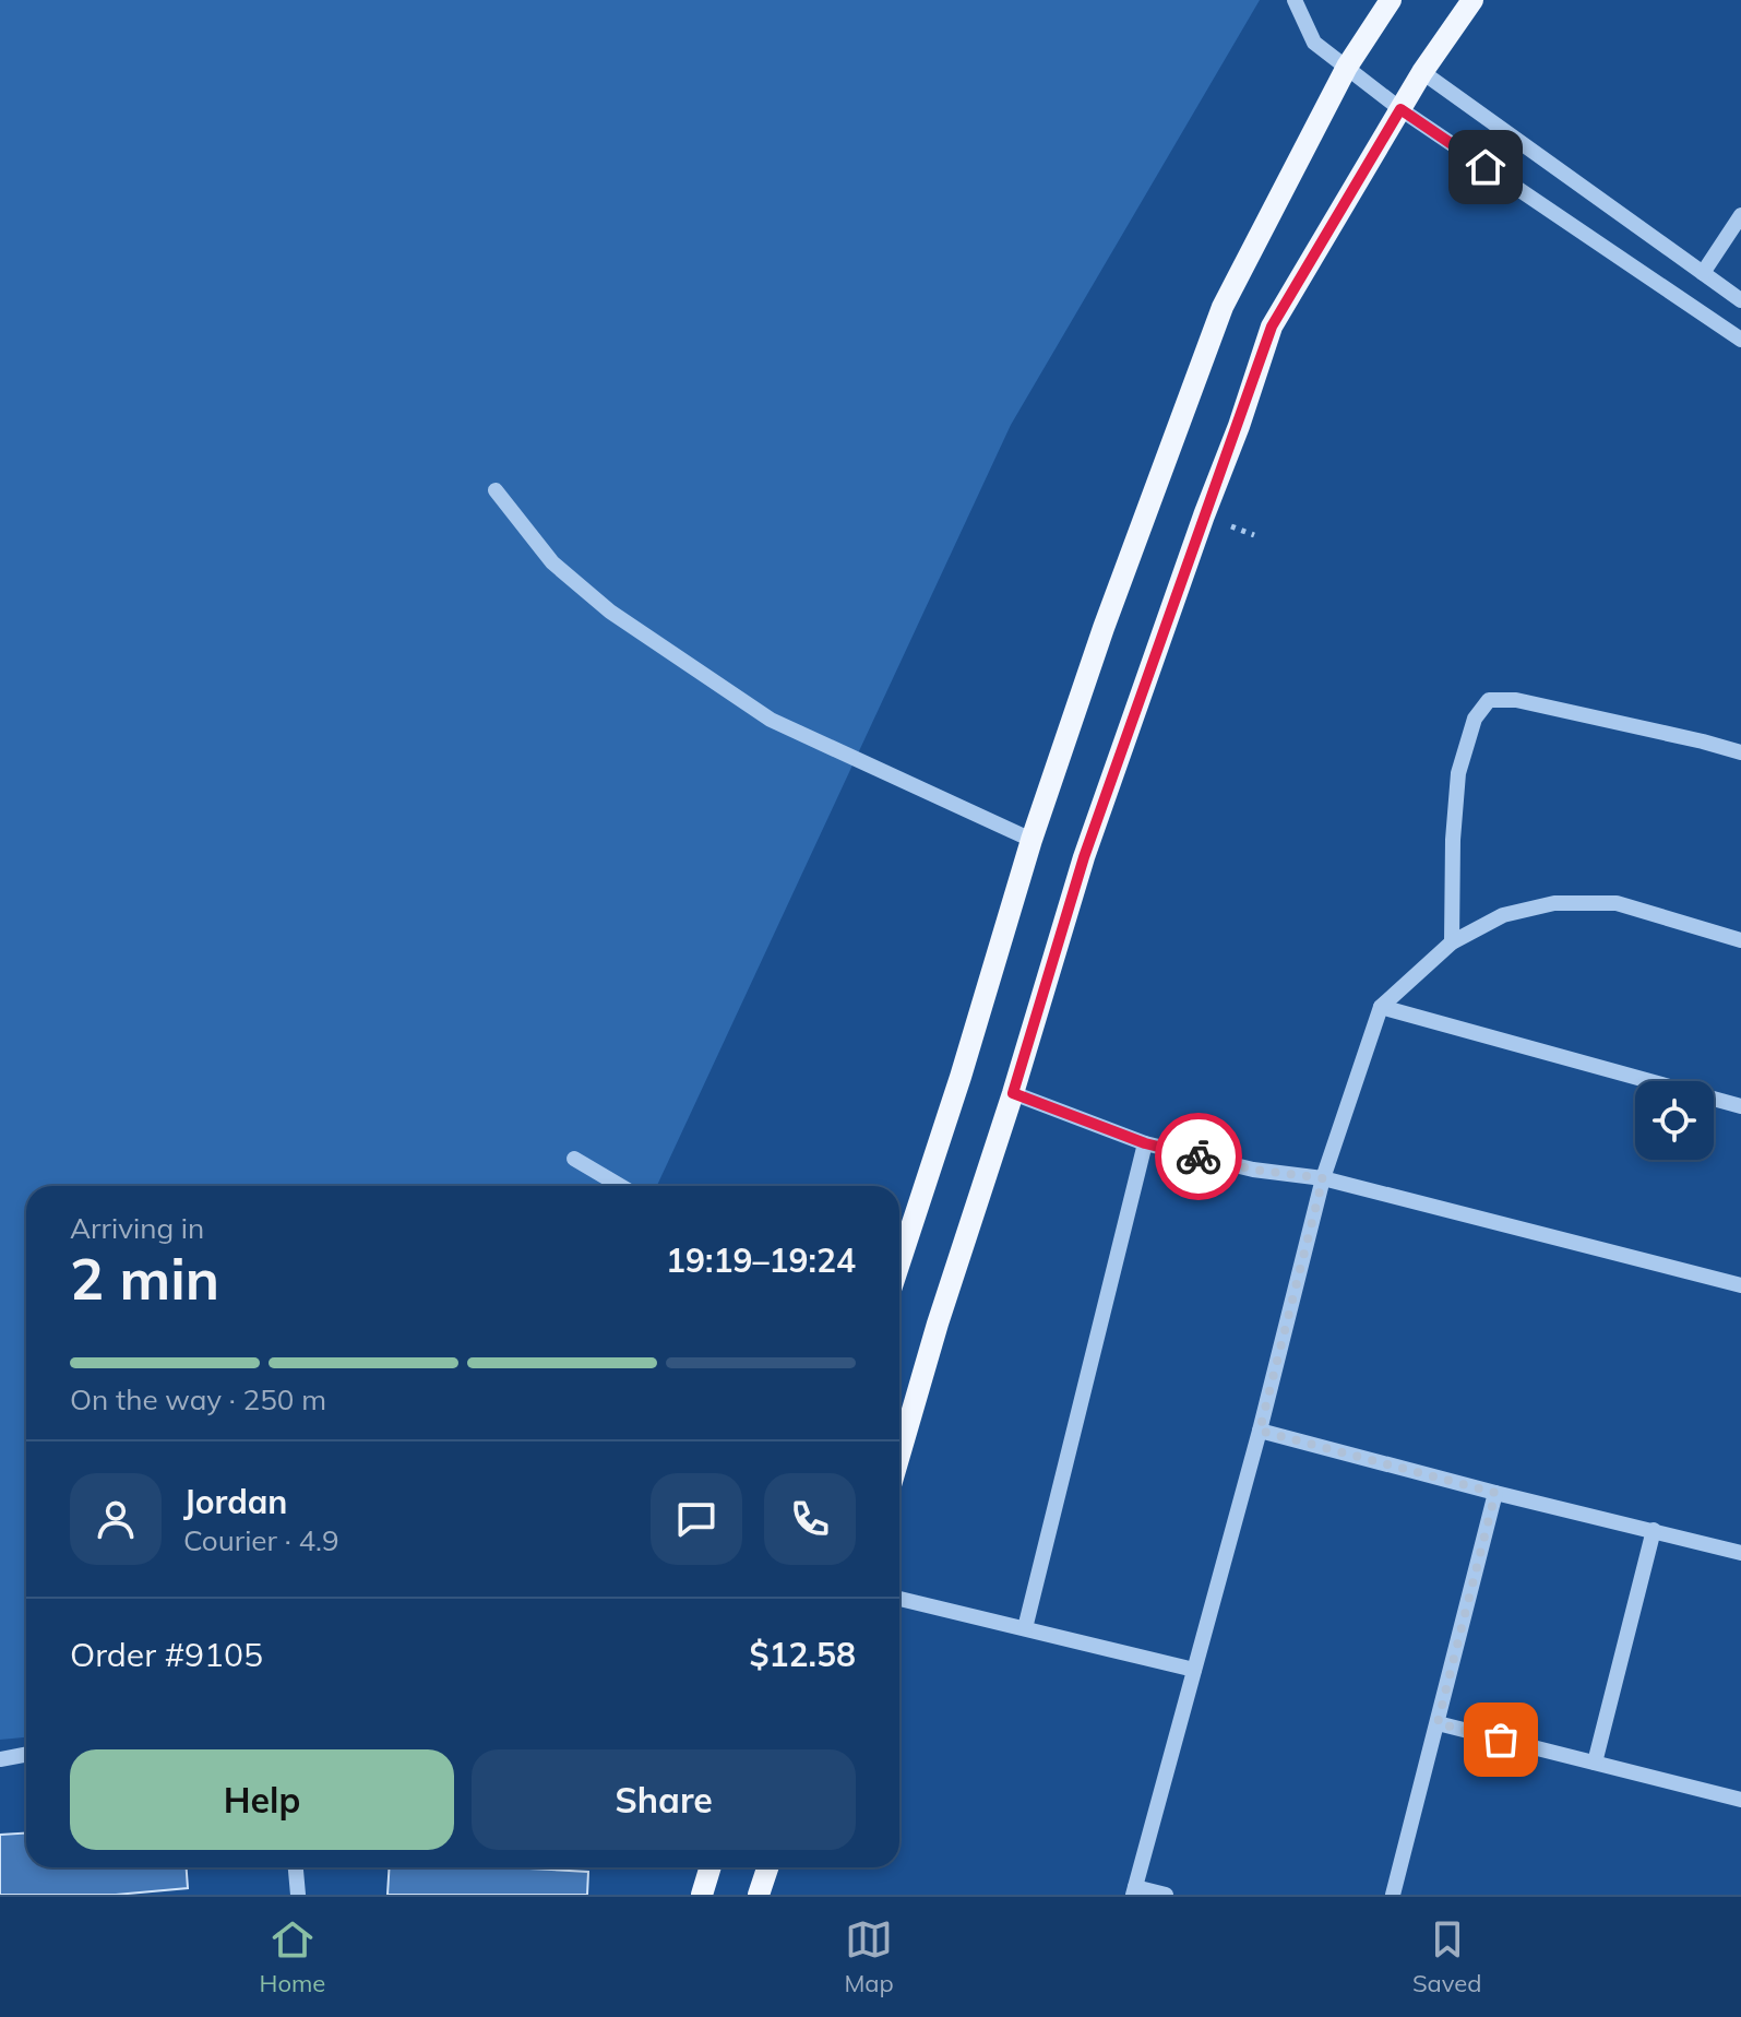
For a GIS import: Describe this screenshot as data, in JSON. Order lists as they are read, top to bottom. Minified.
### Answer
{"page":{"heading":["2 min","Arriving in","19:19–19:24"],"panel":["Jordan","Courier · 4.9","Order #9105","$12.58"],"bar":"On the way · 250 m","buttons":["Help","Share"],"tabs":["Home","Map","Saved"]}}
